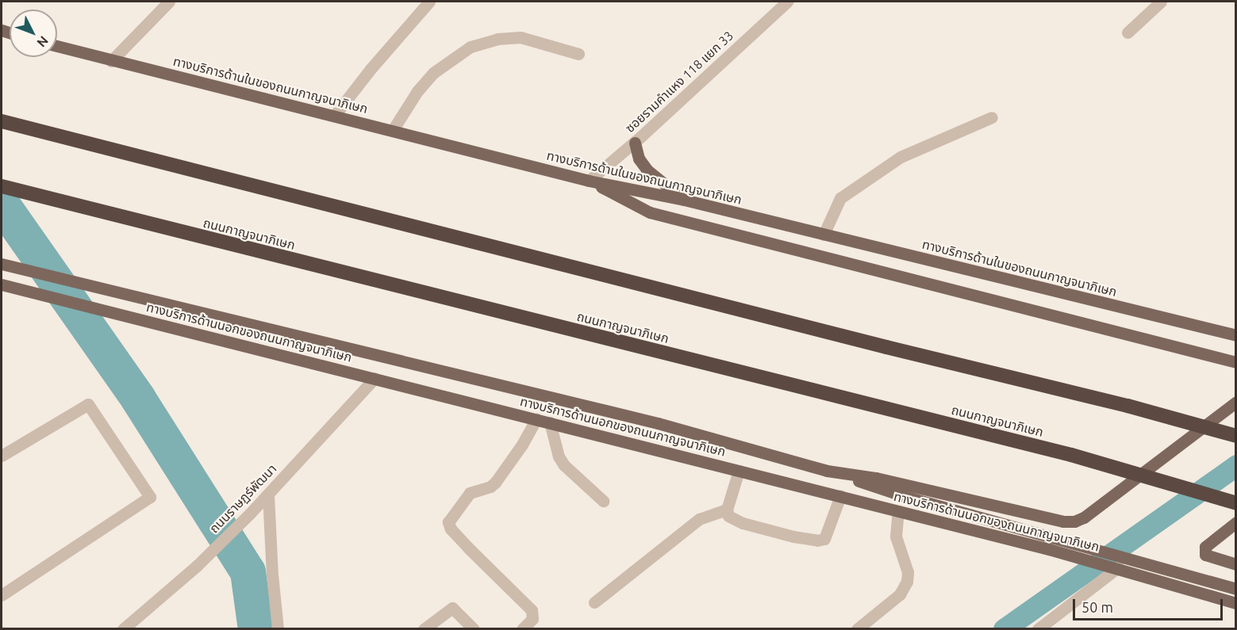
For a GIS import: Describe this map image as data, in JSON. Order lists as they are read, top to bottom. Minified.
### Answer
{"streets":{"highway":["ถนนกาญจนาภิเษก"],"main road":["ทางบริการด้านในของถนนกาญจนาภิเษก","ทางบริการด้านนอกของถนนกาญจนาภิเษก"],"street":["ซอยรามคำแหง 118 แยก 33","ถนนราษฏร์พัฒนา"]},"crossings":[["ซอยรามคำแหง 118 แยก 33","ทางบริการด้านในของถนนกาญจนาภิเษก"],["ทางบริการด้านนอกของถนนกาญจนาภิเษก","ถนนราษฏร์พัฒนา"]],"scale_bar":"50 m","north":"bottom right"}
